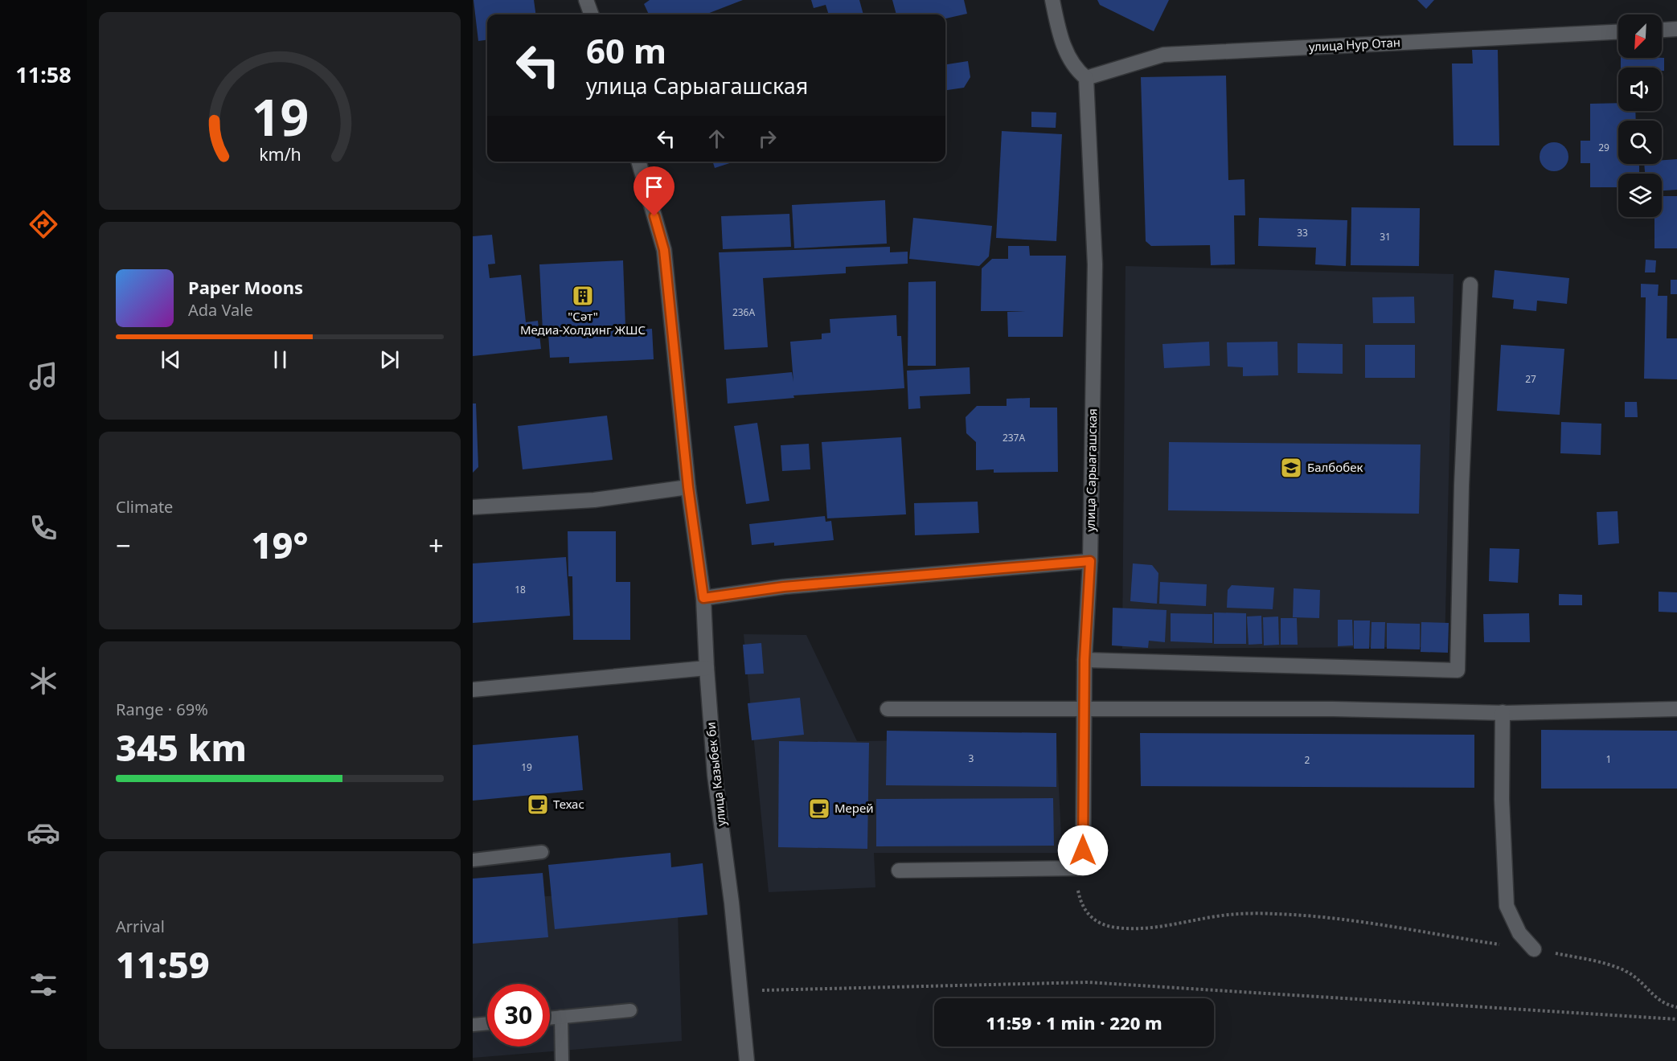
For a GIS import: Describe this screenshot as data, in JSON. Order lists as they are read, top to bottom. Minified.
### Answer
{"streets":{"street":["улица Нур Отан","улица Сарыагашская","улица Казыбек би"]},"crossings":[["улица Нур Отан","улица Сарыагашская"]],"places":{"building":["\"Сәт\" Медиа-Холдинг ЖШС"],"school or university":["Балбобек"],"cafe":["Техас","Мерей"]},"house_numbers":["29","33","31","236А","27","237А","18","3","1","2","19"],"north":"bottom left","page":{"tabs":"11:58","turn":["60 m","улица Сарыагашская"],"song":["Paper Moons","Ada Vale"],"tile":["Climate",["Range · 69%","345 km"],["Arrival","11:59"]],"heat":["−","19°","+"],"limit":"30","trip":"11:59 · 1 min · 220 m","gauge":["19","km/h"]}}
